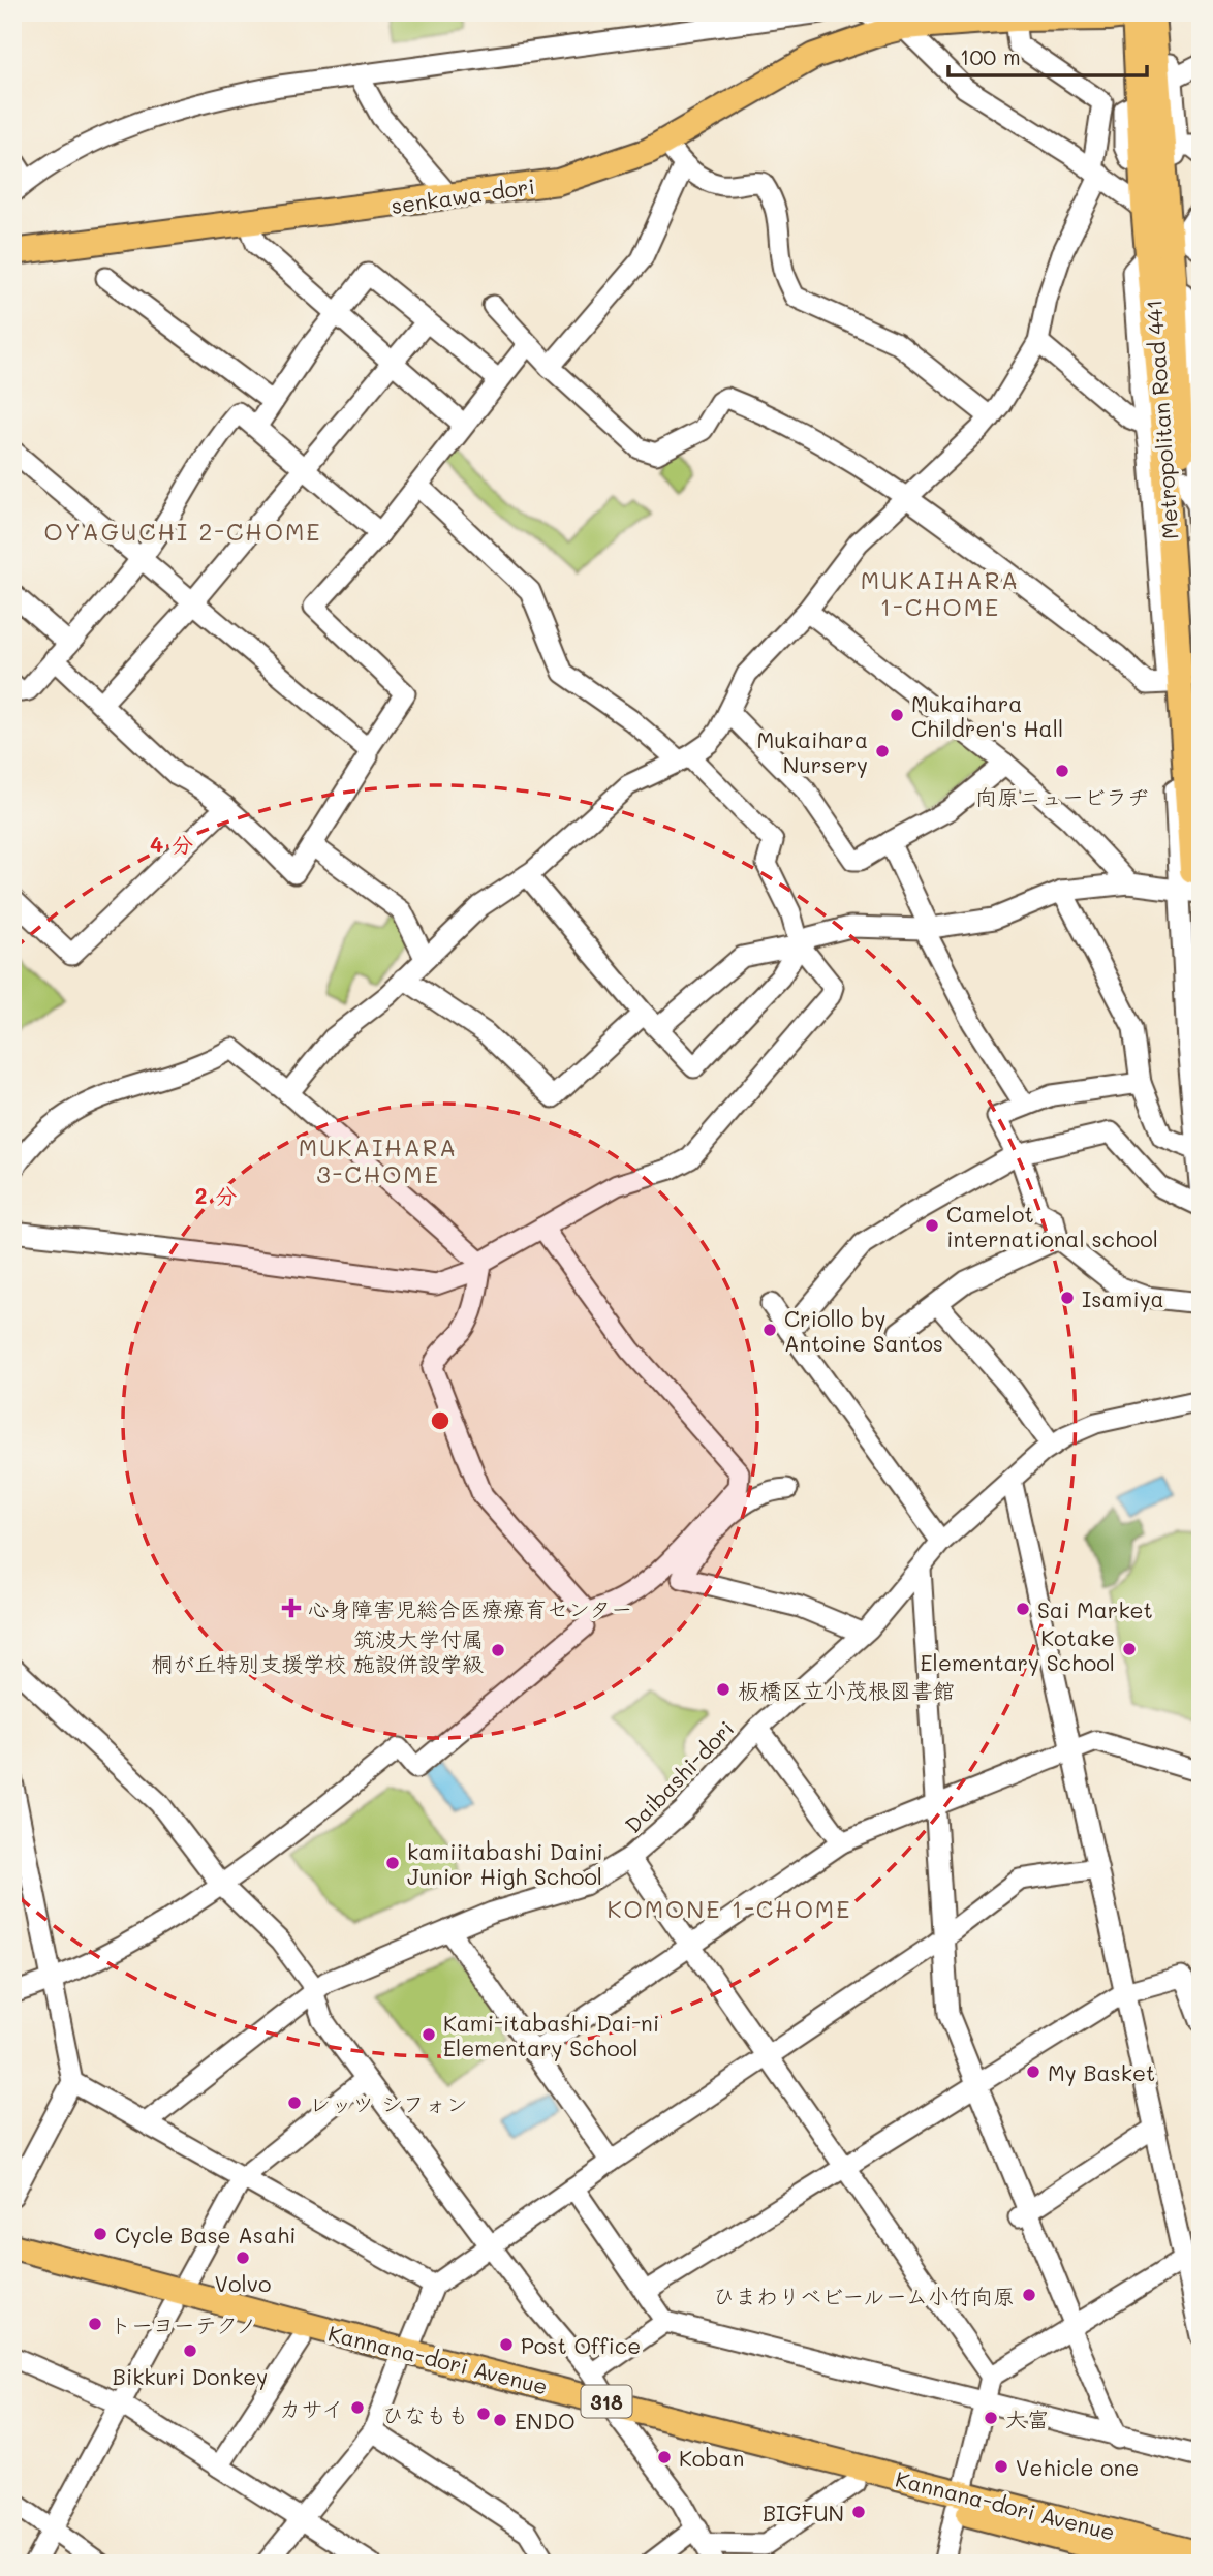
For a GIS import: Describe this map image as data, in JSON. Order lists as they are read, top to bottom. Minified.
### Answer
{"streets":{"main road":["senkawa-dori","Metropolitan Road 441","Kannana-dori Avenue","318"],"street":["Daibashi-dori"]},"crossings":[["senkawa-dori","Metropolitan Road 441"]],"districts":["OYAGUCHI 2-CHOME","MUKAIHARA 1-CHOME","MUKAIHARA 3-CHOME","KOMONE 1-CHOME"],"places":{"other":["Mukaihara Children's Hall","Mukaihara Nursery","向原ニュービラヂ","Camelot international school","Isamiya","Criollo by Antoine Santos","Sai Market","Kotake Elementary School","筑波大学付属 桐が丘特別支援学校 施設併設学級","板橋区立小茂根図書館","kamiitabashi Daini Junior High School","Kami-itabashi Dai-ni Elementary School","My Basket","レッツ シフォン","Cycle Base Asahi","Volvo","ひまわりベビールーム小竹向原","トーヨーテクノ","Post Office","Bikkuri Donkey","カサイ","ひなもも","大富","ENDO","Koban","Vehicle one","BIGFUN"],"health":["心身障害児総合医療療育センター"]},"scale_bar":"100 m","rings":["4 分","2 分"]}
